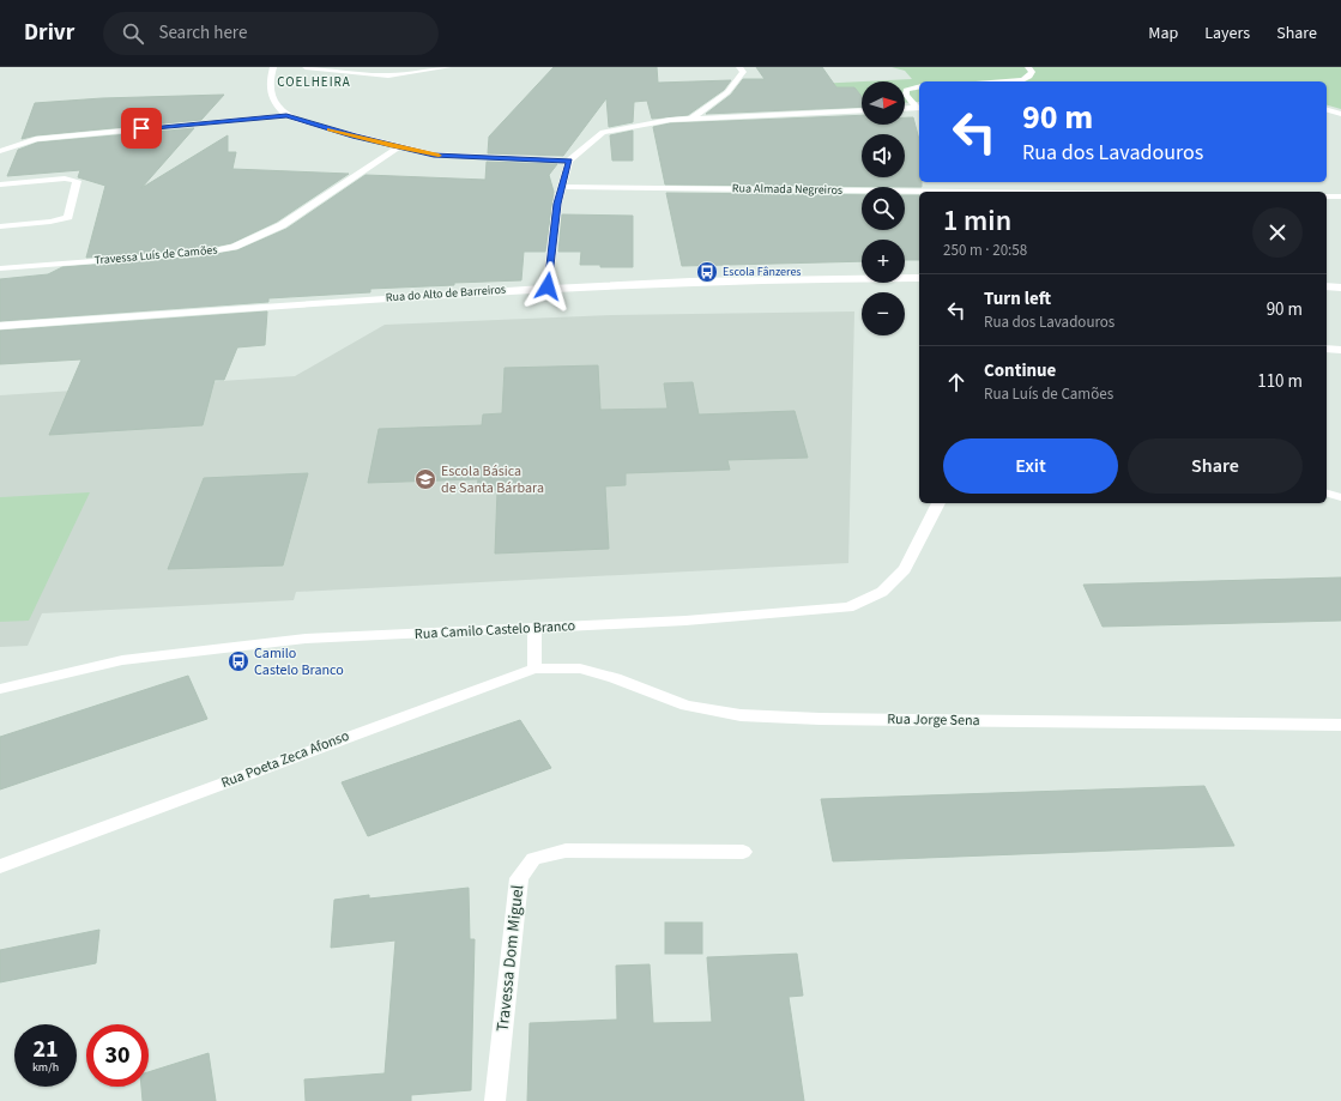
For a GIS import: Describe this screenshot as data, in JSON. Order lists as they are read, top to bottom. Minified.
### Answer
{"streets":{"street":["Rua Almada Negreiros","Travessa Luís de Camões","Rua do Alto de Barreiros","Rua Camilo Castelo Branco","Rua Jorge Sena","Rua Poeta Zeca Afonso","Travessa Dom Miguel"]},"crossings":[["Rua Jorge Sena","Rua Poeta Zeca Afonso"]],"districts":["COELHEIRA"],"places":{"bus stop":["Escola Fânzeres","Camilo Castelo Branco"],"school or university":["Escola Básica de Santa Bárbara"]},"north":"right","page":{"header":"Drivr","search":"Search here","nav":["Map","Layers","Share"],"map_buttons":["+","−"],"turn":["90 m","Rua dos Lavadouros"],"heading":["1 min","250 m · 20:58"],"list":[{"name":"Turn left","note":"Rua dos Lavadouros","value":"90 m"},{"name":"Continue","note":"Rua Luís de Camões","value":"110 m"}],"buttons":["Exit","Share"],"speed":"21 km/h","limit":"30"}}
